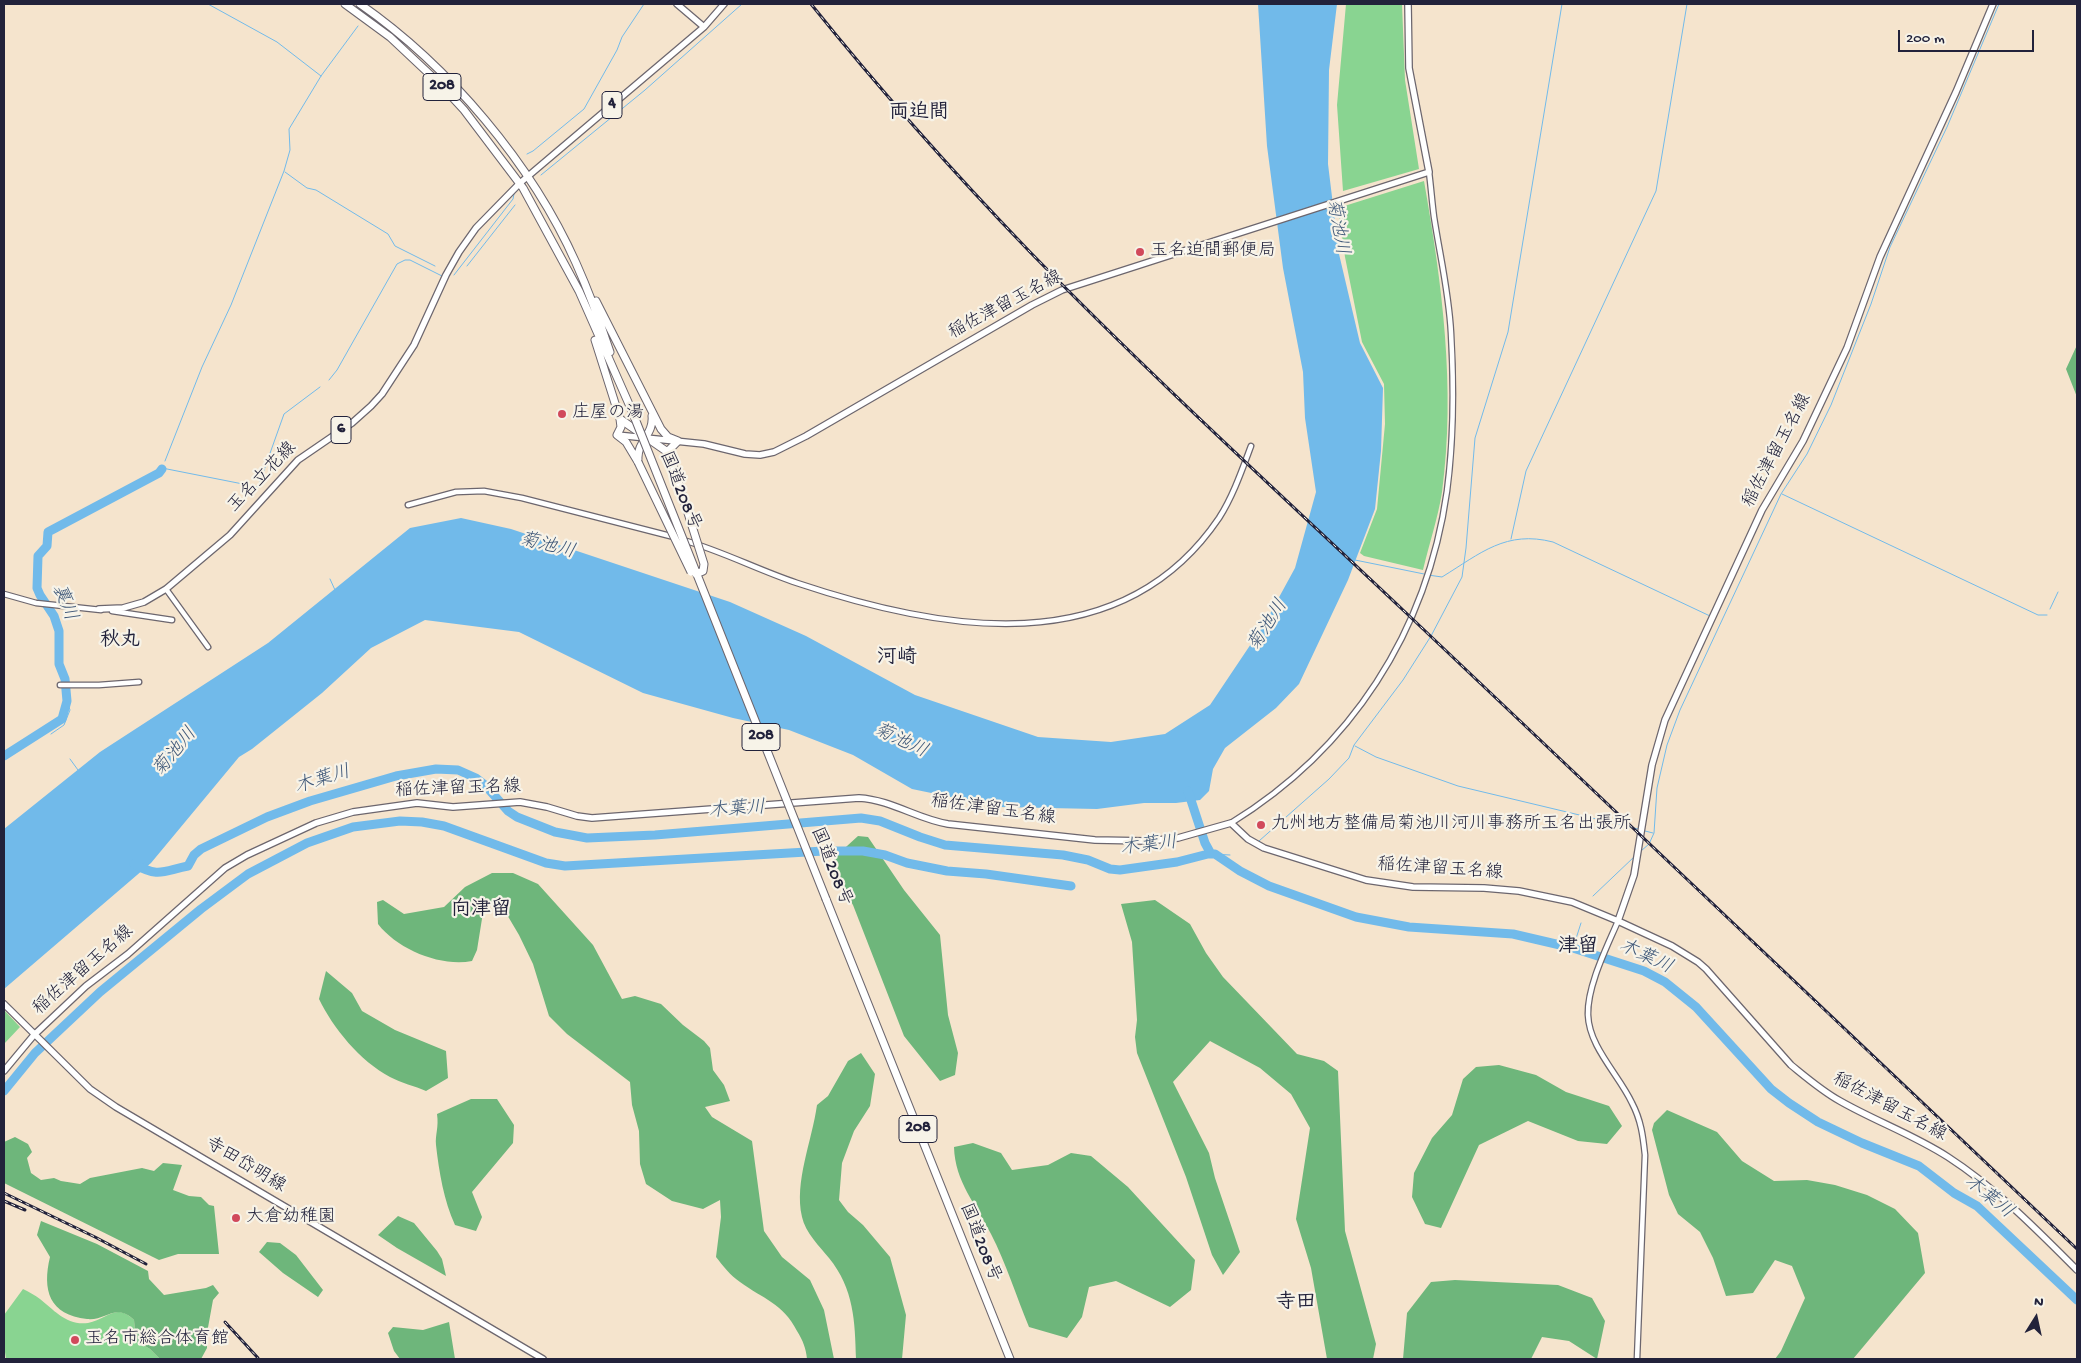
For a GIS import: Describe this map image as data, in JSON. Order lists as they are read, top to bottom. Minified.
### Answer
{"streets":{"highway":["208","国道208号"],"main road":["4","稲佐津留玉名線","6","玉名立花線","寺田岱明線"]},"crossings":[["4","玉名立花線"],["4","国道208号"],["稲佐津留玉名線","寺田岱明線"],["玉名立花線","国道208号"]],"districts":["両迫間","秋丸","河崎","向津留","津留","寺田"],"water":["菊池川","裏川","木葉川"],"places":["玉名迫間郵便局","庄屋の湯","九州地方整備局菊池川河川事務所玉名出張所","大倉幼稚園","玉名市総合体育館"],"scale_bar":"200 m","north":"top"}
